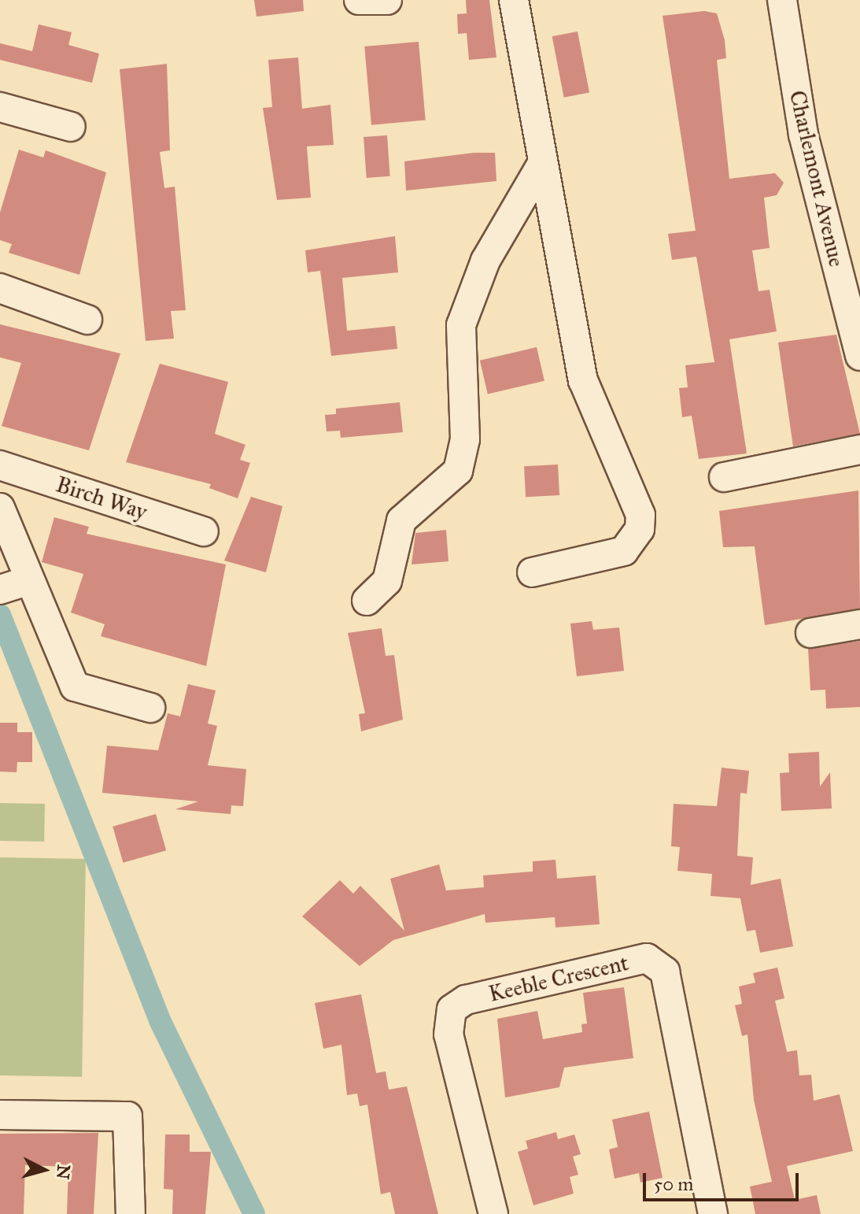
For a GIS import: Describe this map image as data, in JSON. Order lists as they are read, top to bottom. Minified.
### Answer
{"streets":{"street":["Charlemont Avenue","Birch Way","Keeble Crescent"]},"scale_bar":"50 m","north":"right"}
